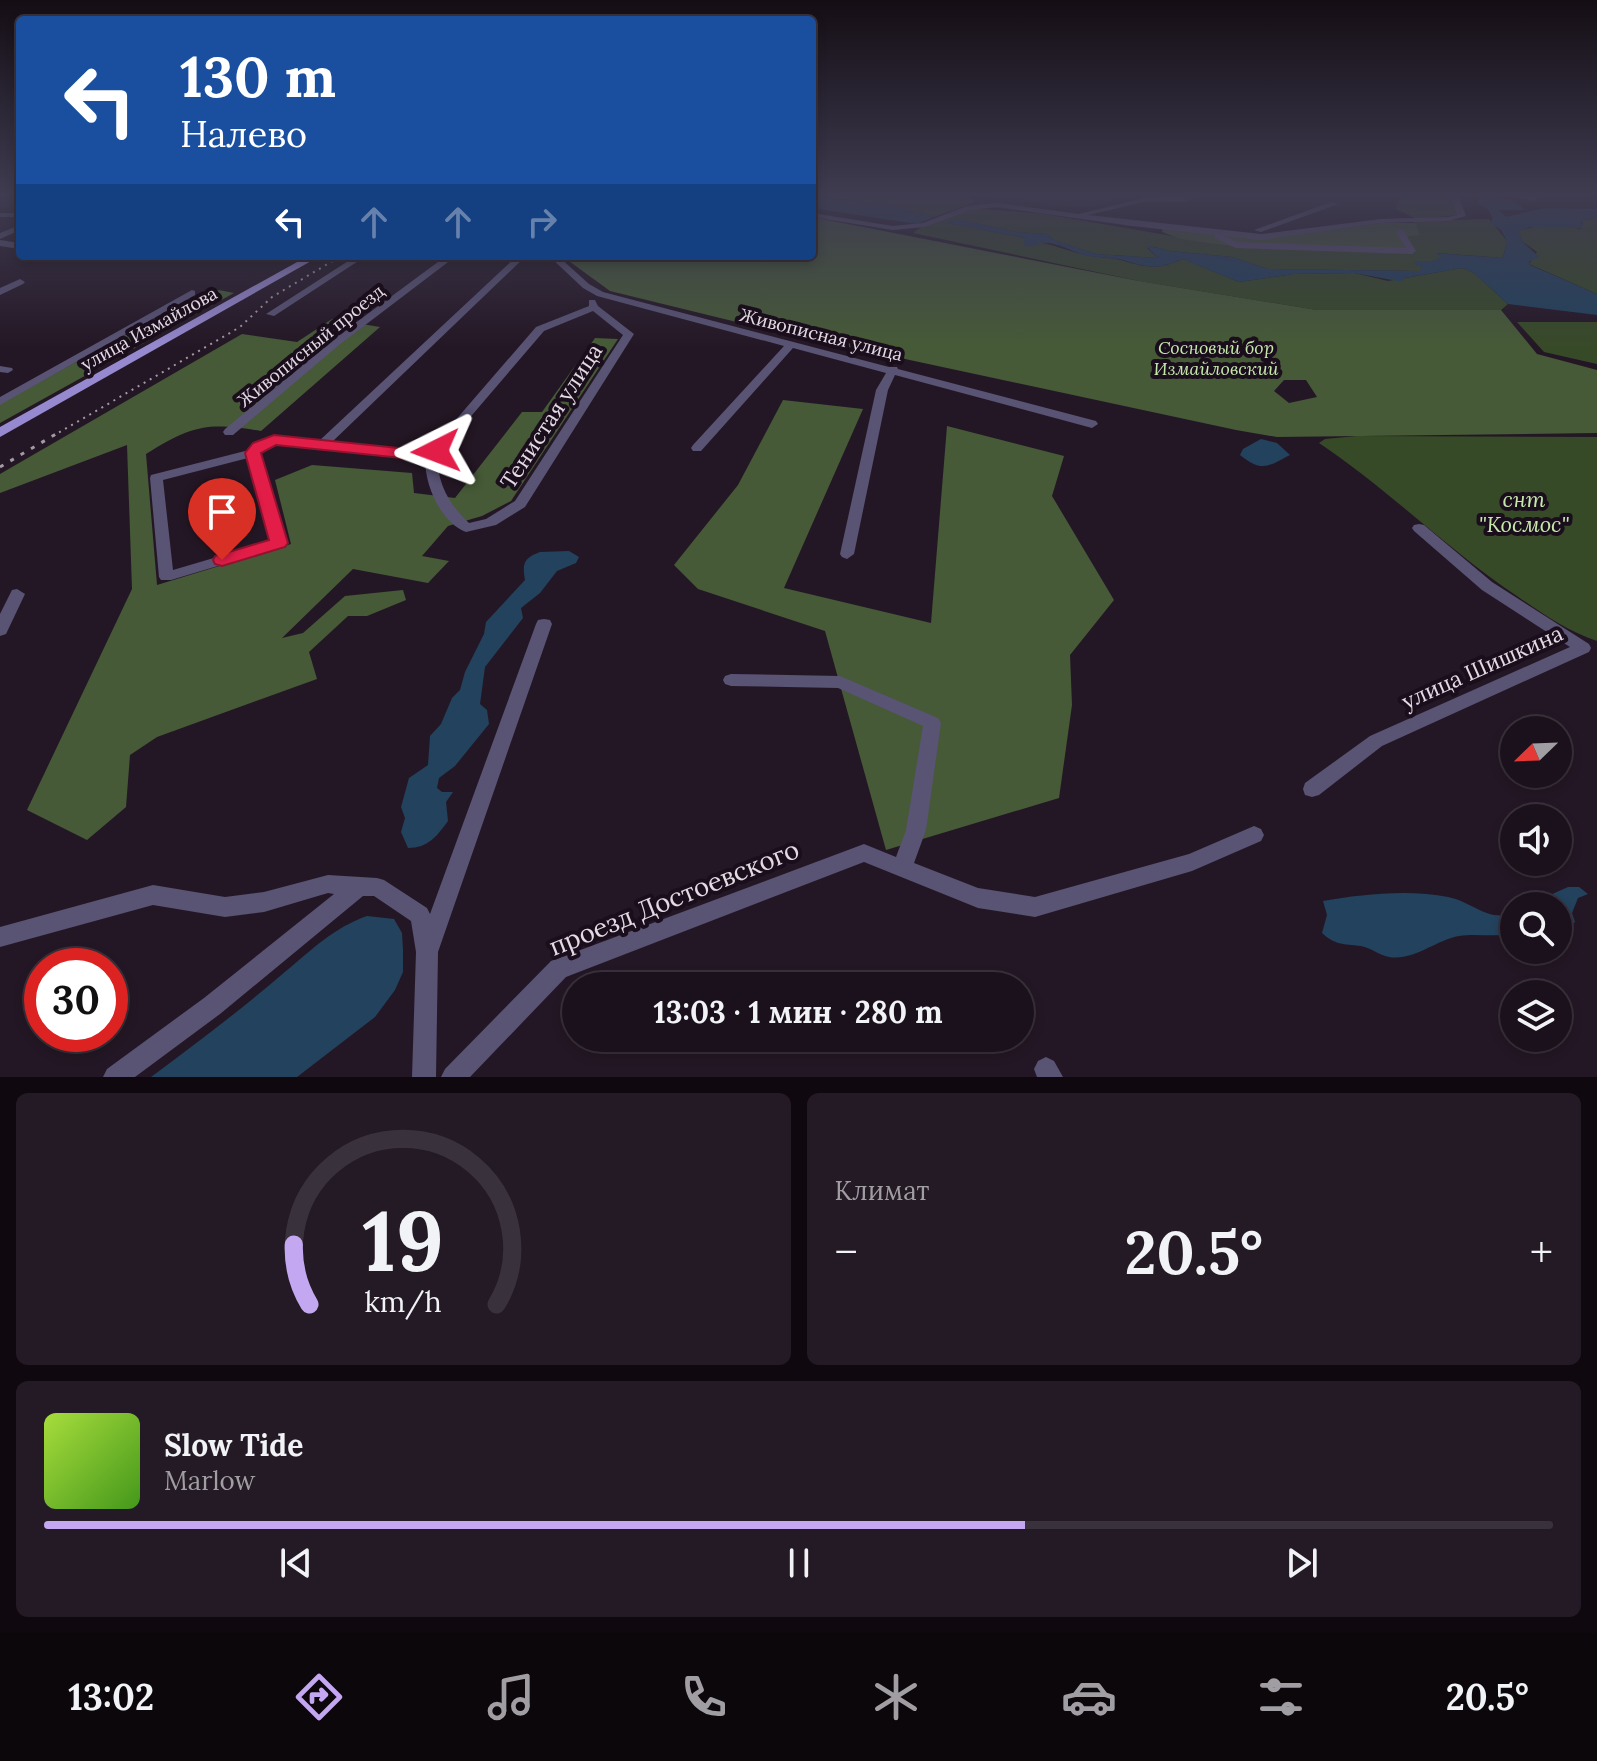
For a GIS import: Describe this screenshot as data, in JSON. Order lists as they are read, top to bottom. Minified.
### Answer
{"streets":{"main road":["улица Измайлова"],"street":["Живописная улица","Живописный проезд","Тенистая улица","улица Шишкина","проезд Достоевского"]},"crossings":[["Живописная улица","Тенистая улица"]],"parks":["Сосновый бор Измайловский","снт \"Космос\""],"north":"bottom left","page":{"turn":["130 m","Налево"],"limit":"30","trip":"13:03 · 1 мин · 280 m","tile":"Климат","heat":["−","20.5°","+"],"song":["Slow Tide","Marlow"],"tabs":["13:02","20.5°"],"gauge":["19","km/h"]}}
